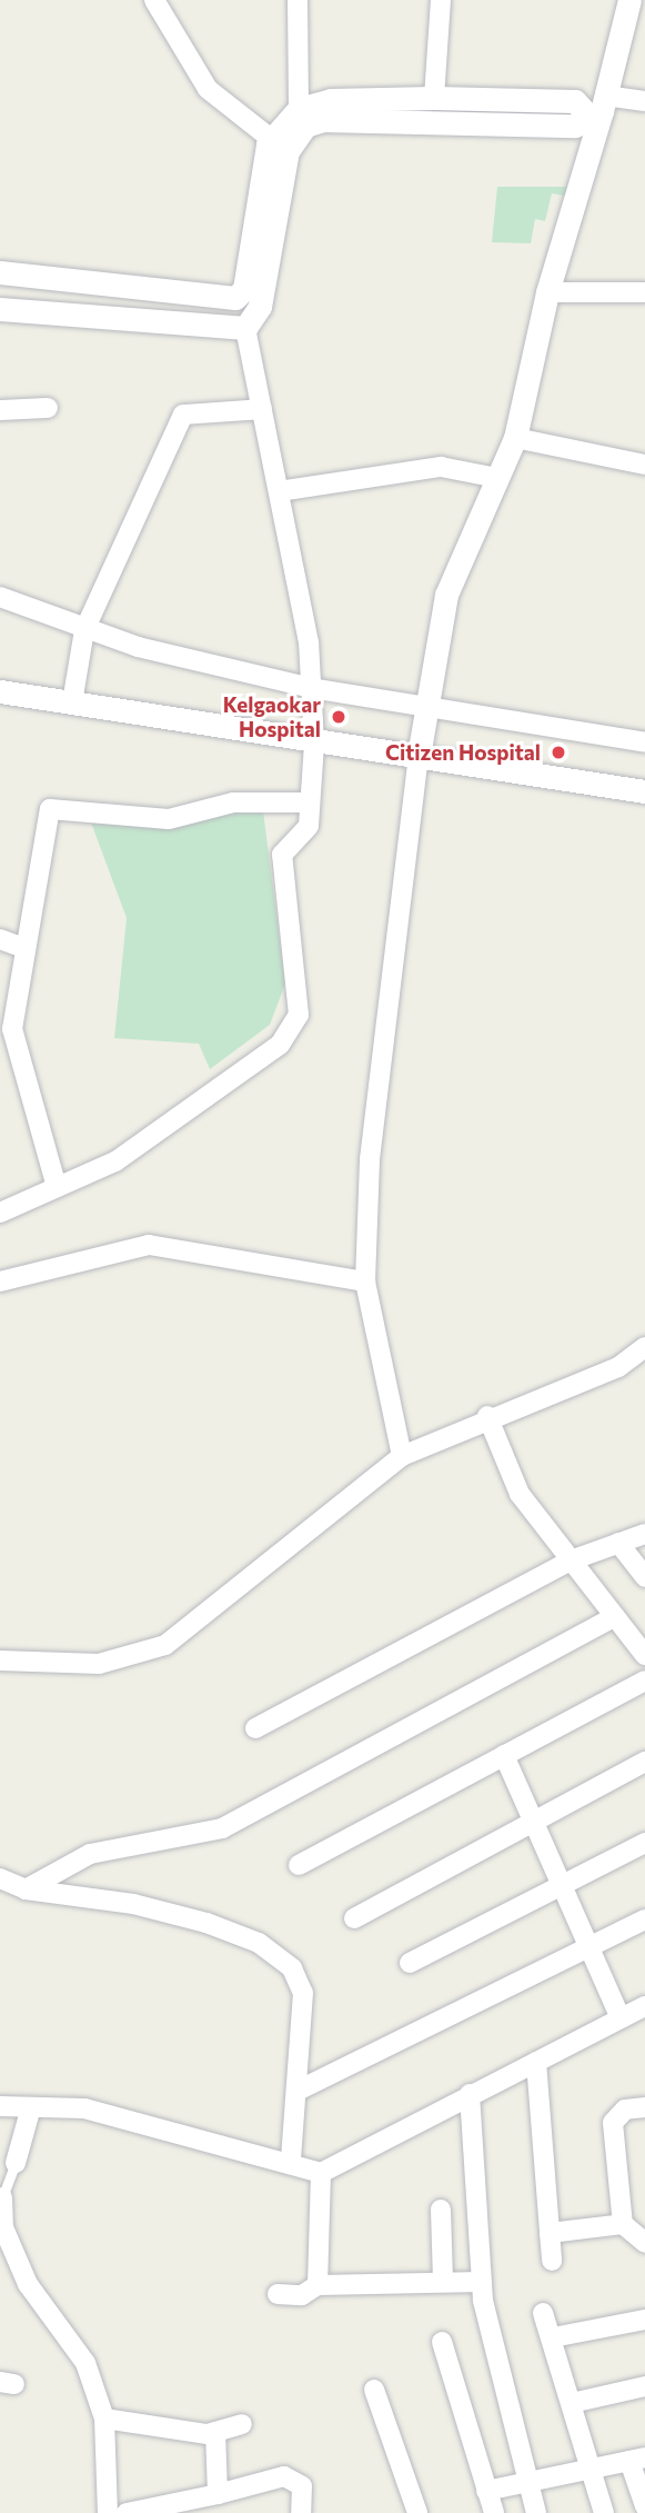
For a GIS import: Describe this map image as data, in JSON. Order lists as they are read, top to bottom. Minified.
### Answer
{"places":["Kelgaokar Hospital","Citizen Hospital"]}
